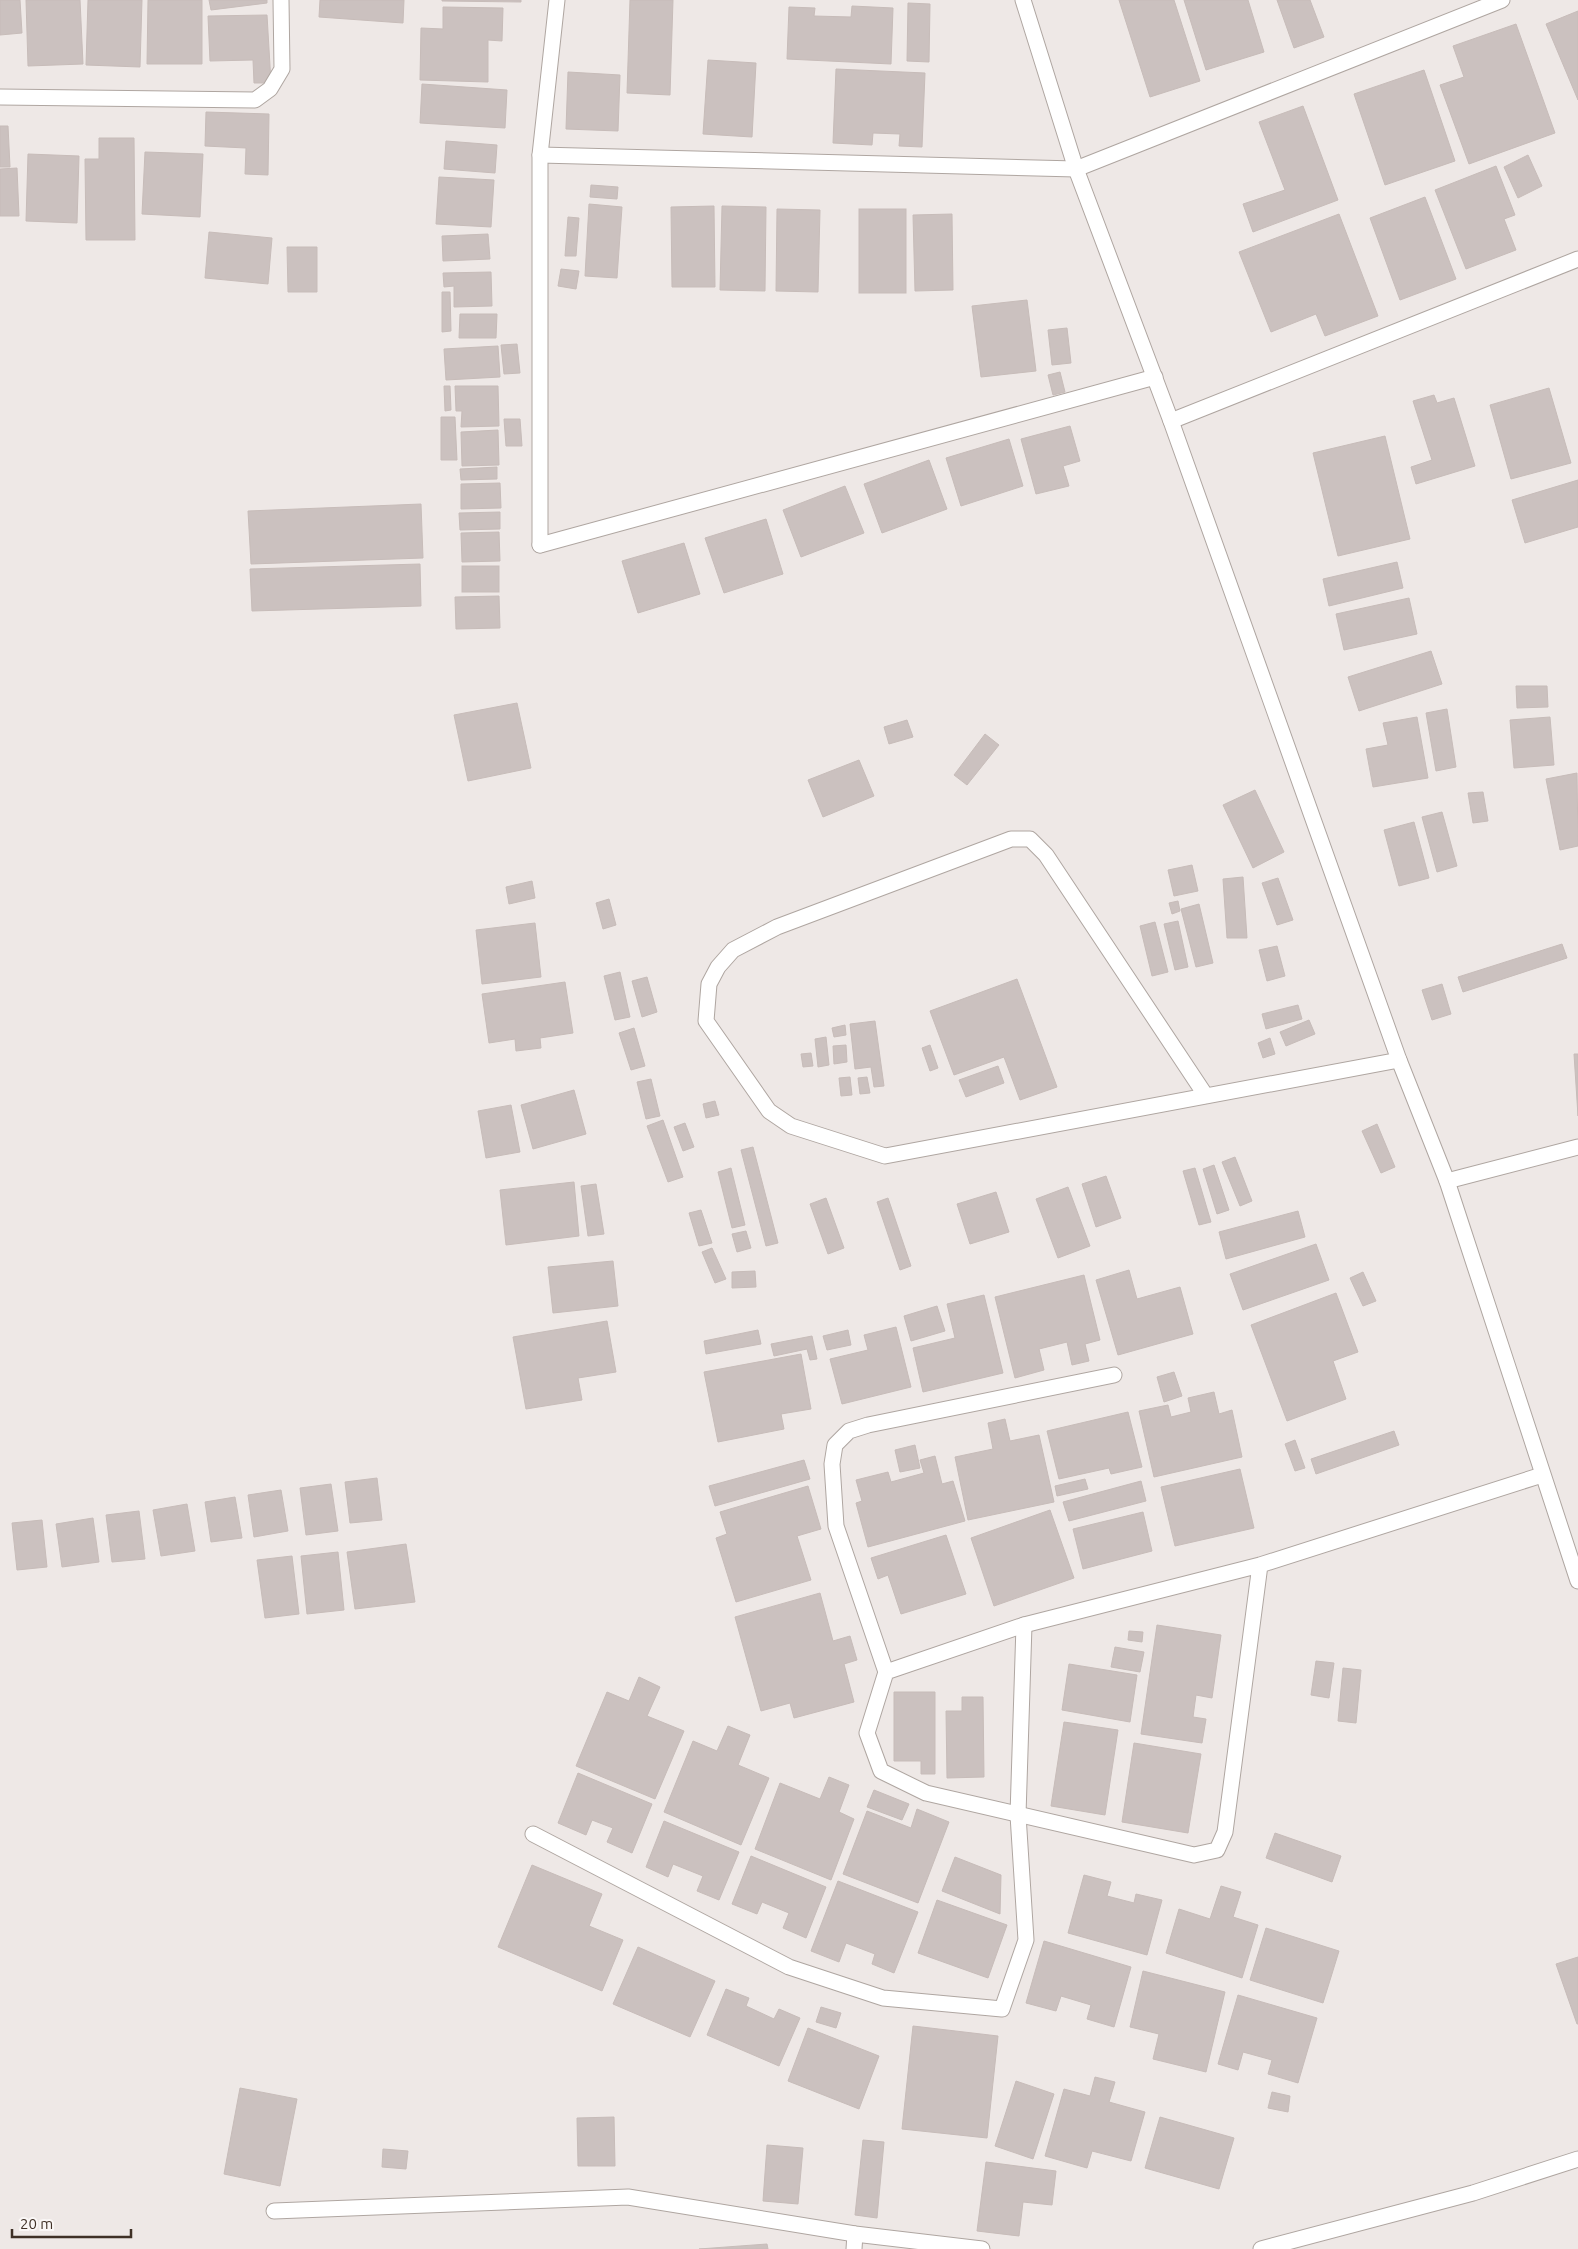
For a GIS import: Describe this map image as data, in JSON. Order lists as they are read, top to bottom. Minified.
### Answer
{"scale_bar":"20 m"}
